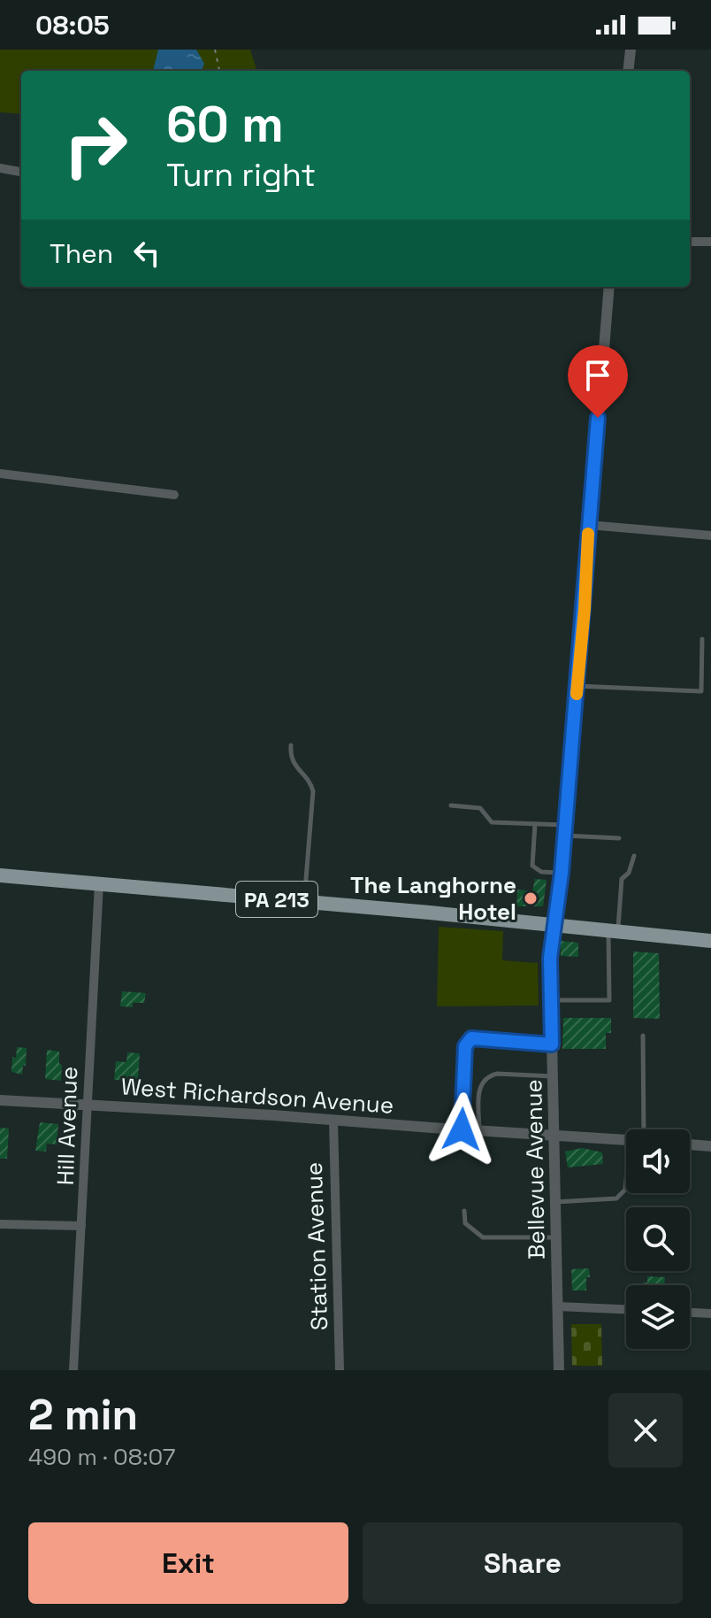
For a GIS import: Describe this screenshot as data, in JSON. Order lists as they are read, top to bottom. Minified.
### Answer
{"streets":{"main road":["PA 213"],"street":["West Richardson Avenue","Hill Avenue","Bellevue Avenue","Station Avenue"]},"crossings":[["PA 213","Hill Avenue"],["PA 213","Bellevue Avenue"],["West Richardson Avenue","Hill Avenue"],["West Richardson Avenue","Bellevue Avenue"],["West Richardson Avenue","Station Avenue"]],"places":["The Langhorne Hotel"],"page":{"status":"08:05","turn":["60 m","Turn right"],"then":"Then","heading":["2 min","490 m · 08:07"],"buttons":["Exit","Share"]}}
